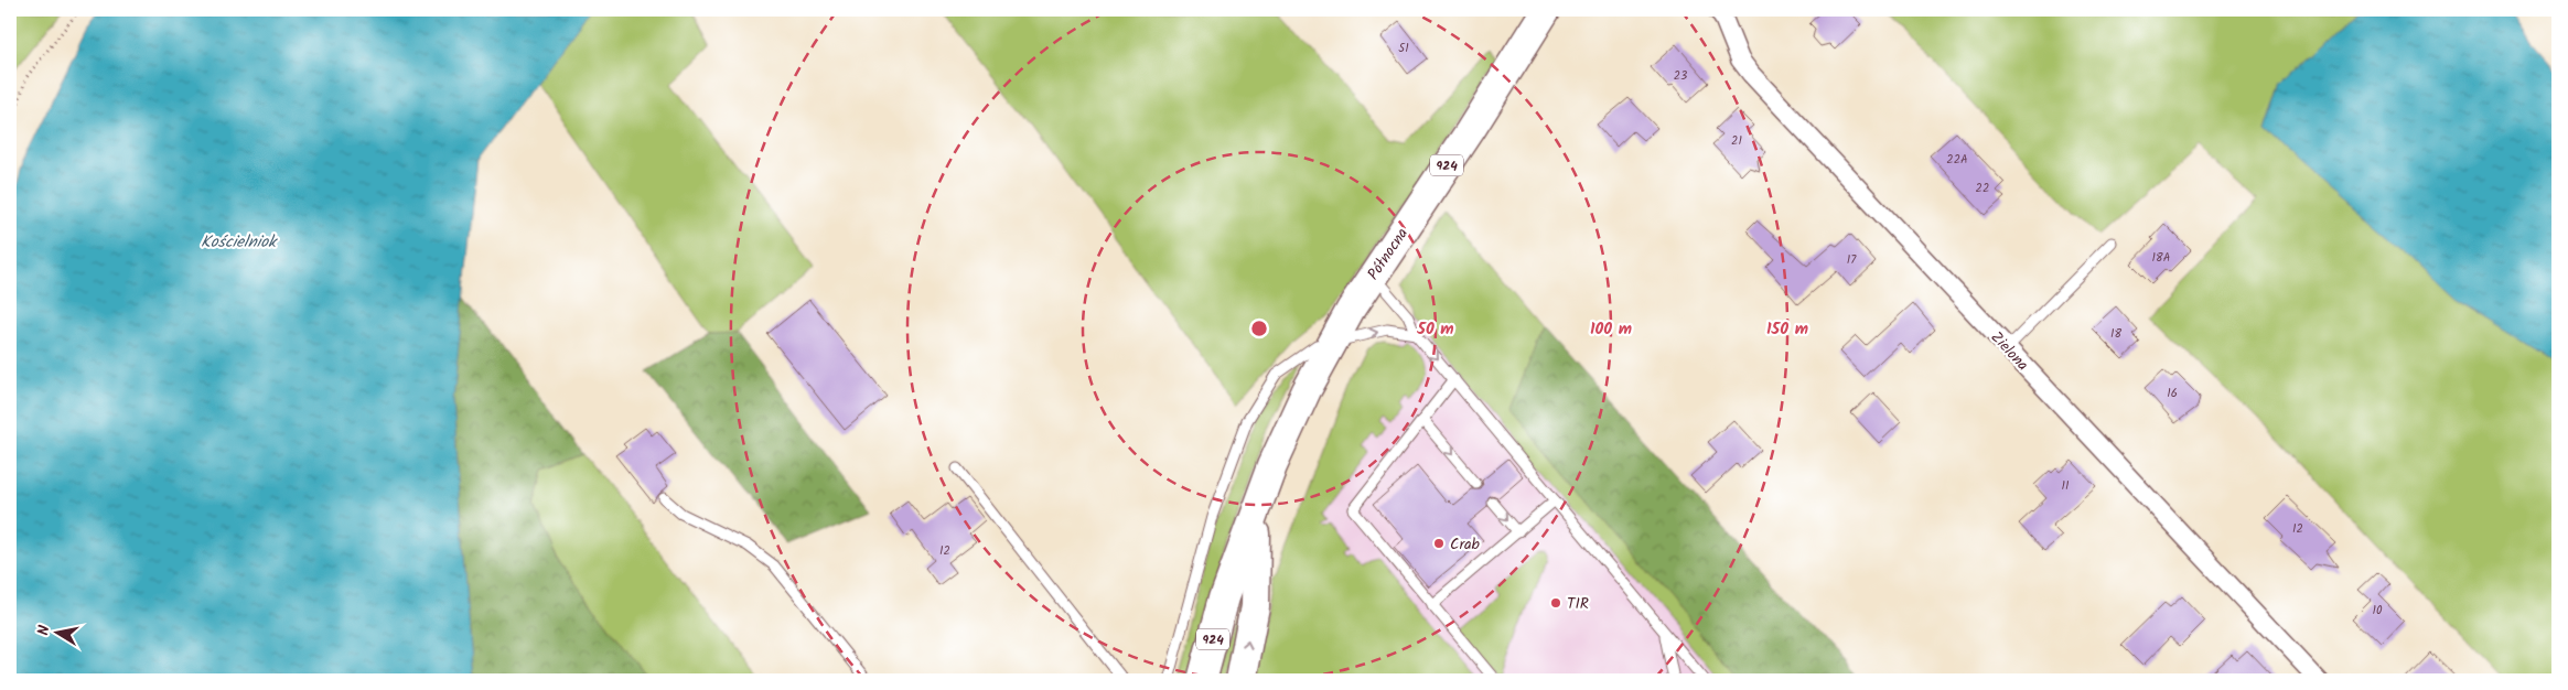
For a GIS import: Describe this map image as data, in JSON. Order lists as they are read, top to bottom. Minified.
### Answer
{"streets":{"main road":["924","Północna"],"street":["Zielona"]},"water":["Kościelniok"],"places":["Crab","TIR"],"house_numbers":["51","23","21","22A","22","18A","17","18","16","11","12","12","10"],"north":"left","rings":["50 m","100 m","150 m"]}
